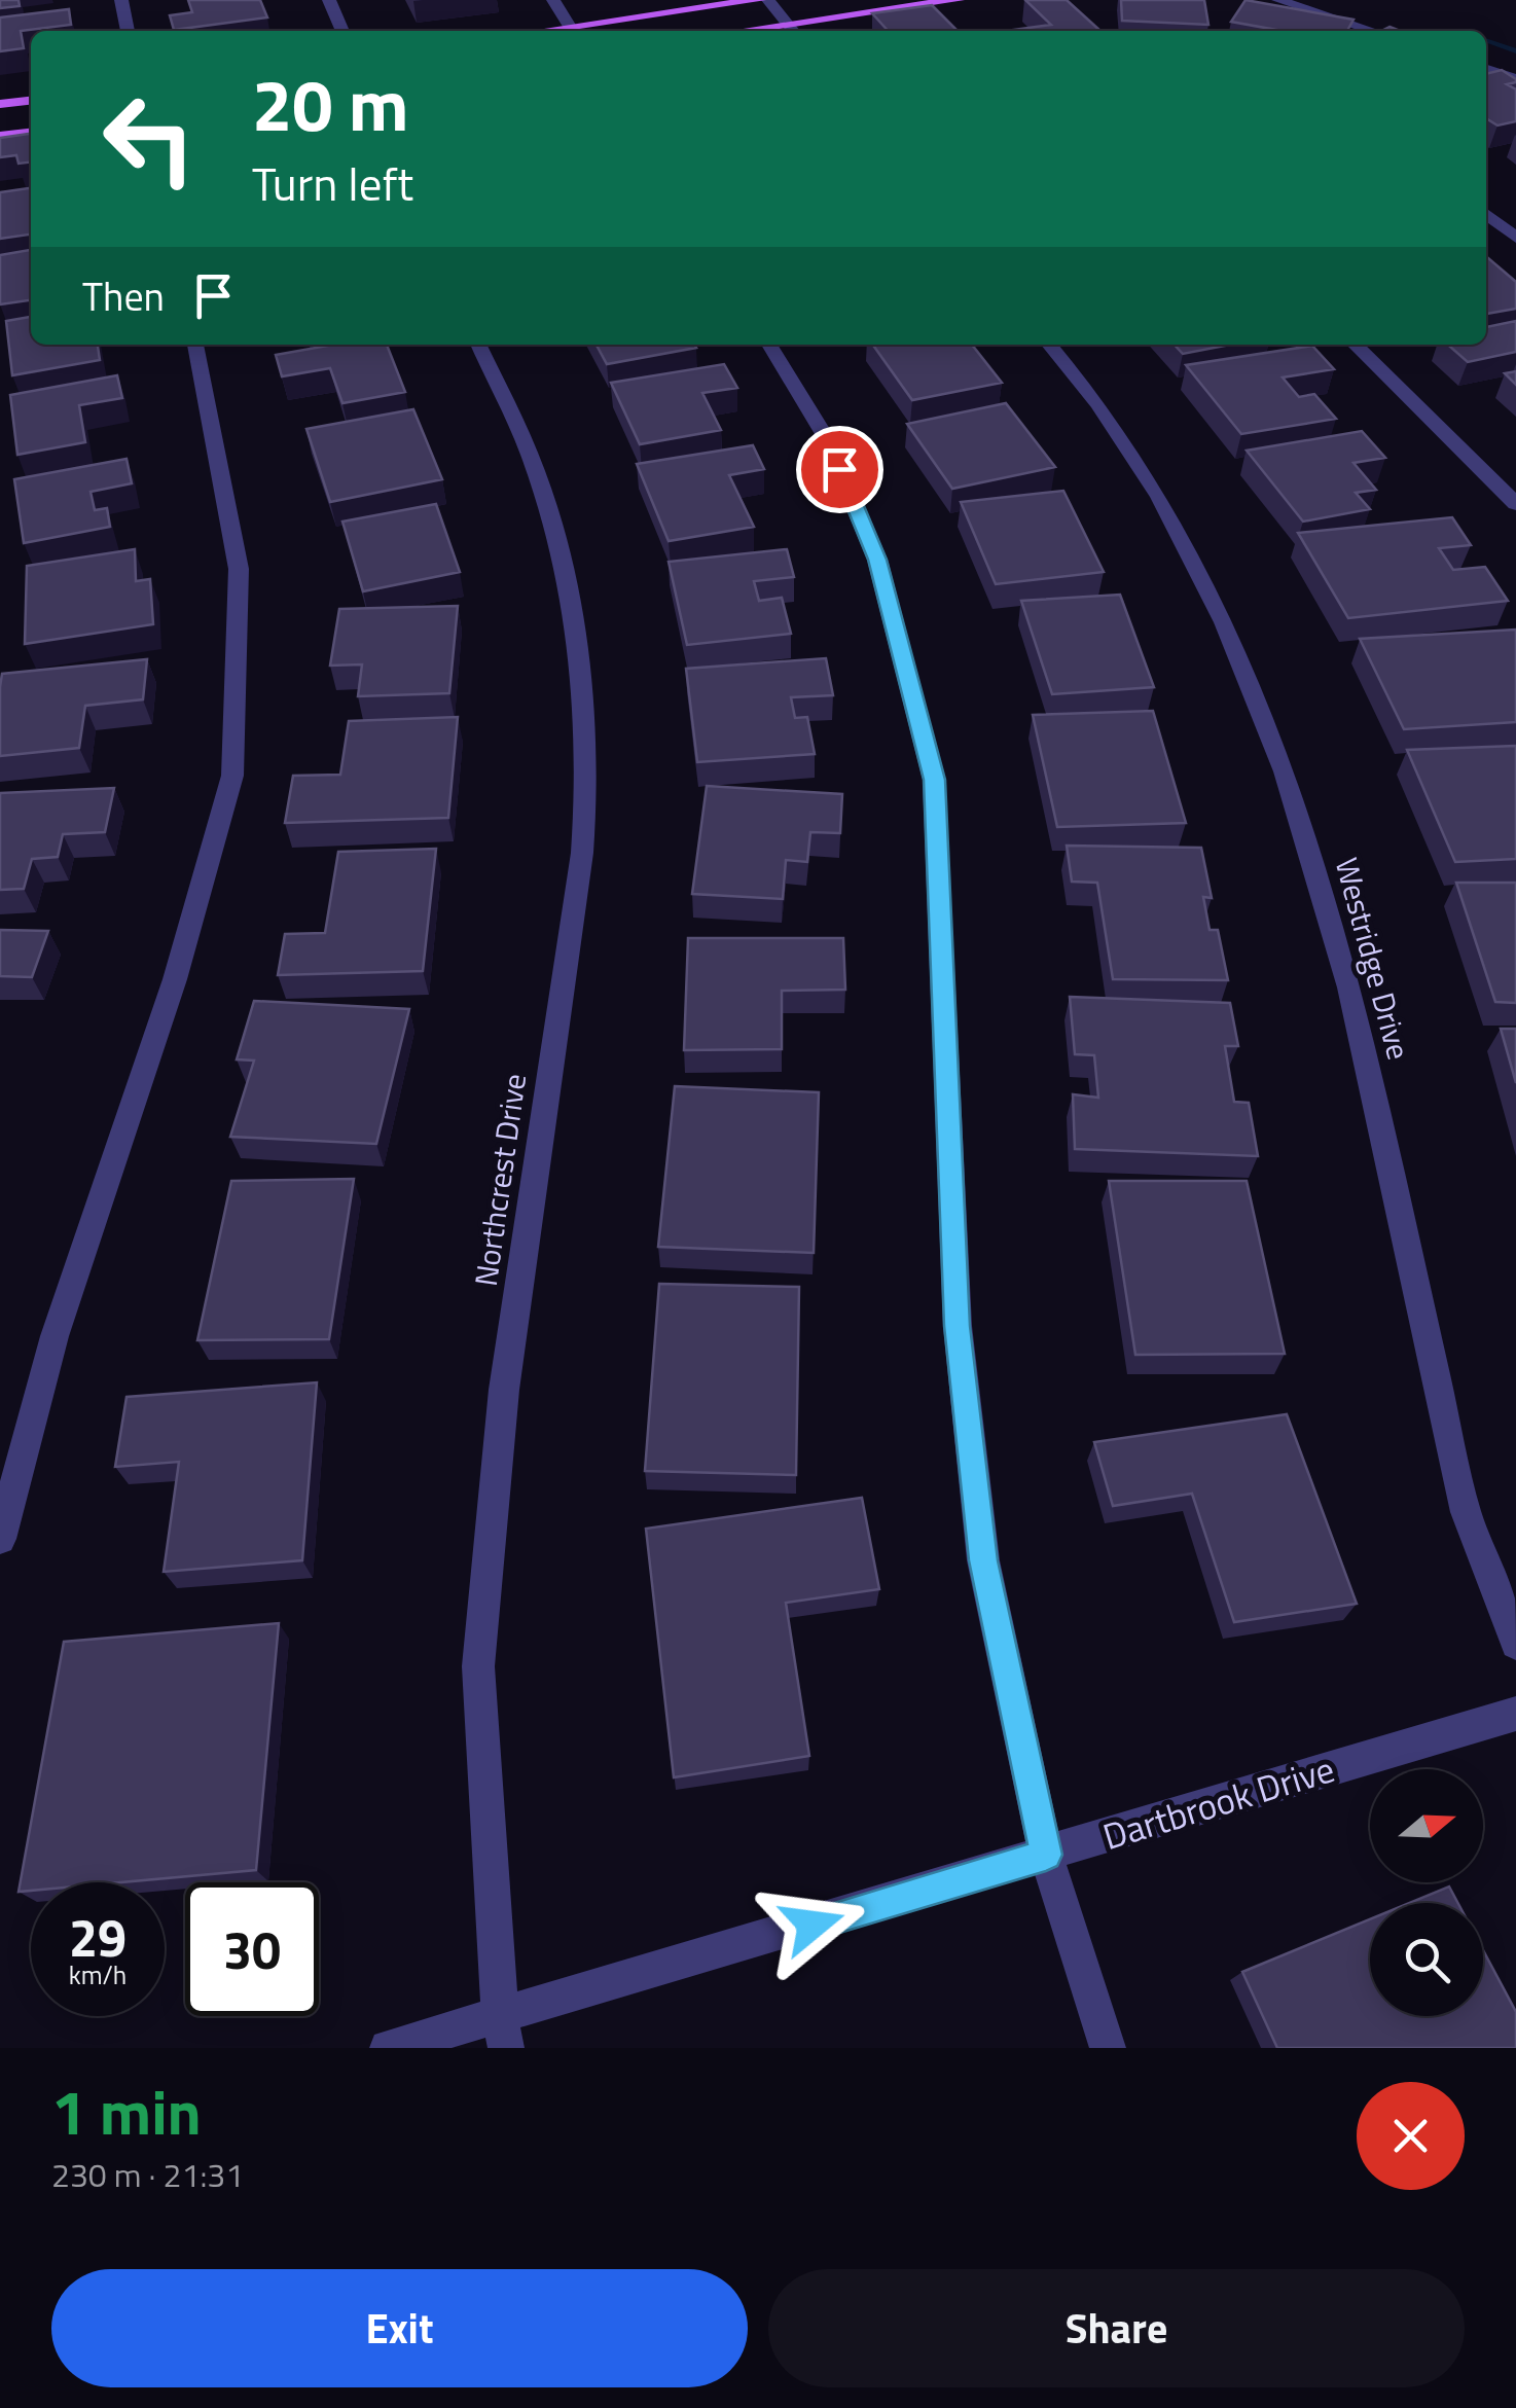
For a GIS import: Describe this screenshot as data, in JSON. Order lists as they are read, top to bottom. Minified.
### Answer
{"streets":{"street":["Westridge Drive","Northcrest Drive","Dartbrook Drive"]},"crossings":[["Northcrest Drive","Dartbrook Drive"]],"north":"right","page":{"turn":["20 m","Turn left"],"then":"Then","speed":"29 km/h","limit":"30","heading":["1 min","230 m · 21:31"],"buttons":["Exit","Share"]}}
